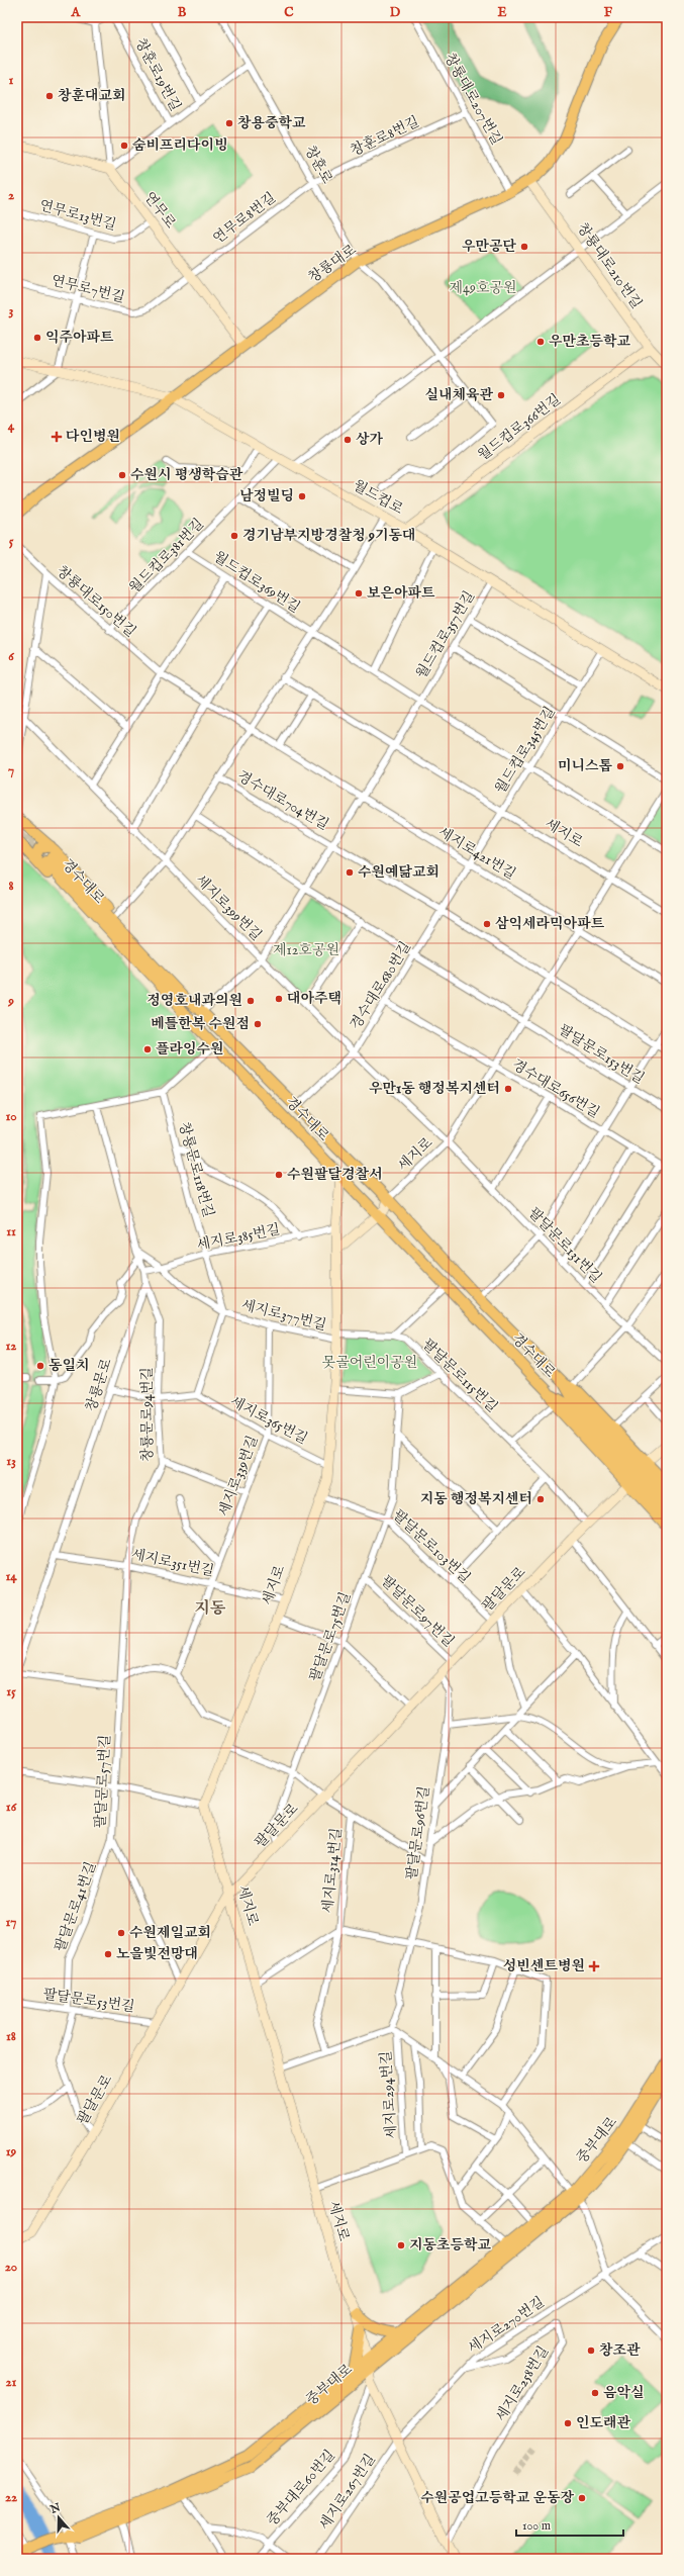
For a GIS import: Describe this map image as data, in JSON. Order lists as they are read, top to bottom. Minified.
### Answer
{"streets":{"main road":["창룡대로","경수대로","중부대로"],"street":["창훈로19번길","창룡대로207번길","창훈로8번길","창훈로","연무로","연무로13번길","연무로8번길","창룡대로210번길","연무로7번길","월드컵로366번길","월드컵로","월드컵로381번길","월드컵로369번길","창룡대로150번길","월드컵로357번길","월드컵로345번길","경수대로704번길","세지로","세지로421번길","세지로399번길","경수대로680번길","팔달문로153번길","경수대로656번길","창룡문로118번길","세지로385번길","팔달문로131번길","세지로377번길","팔달문로115번길","창룡문로","창룡문로94번길","세지로365번길","세지로339번길","팔달문로103번길","세지로351번길","팔달문로","팔달문로97번길","팔달문로75번길","팔달문로57번길","팔달문로96번길","세지로314번길","팔달문로41번길","팔달문로53번길","세지로294번길","세지로270번길","세지로258번길","중부대로60번길","세지로267번길"]},"crossings":[["창훈로19번길","창훈로"],["창훈로19번길","연무로"],["창룡대로207번길","창훈로8번길"],["창룡대로207번길","창룡대로"],["창훈로8번길","창훈로"],["창훈로8번길","연무로8번길"],["창훈로","연무로8번길"],["창훈로","창룡대로"],["연무로","연무로13번길"],["연무로","연무로8번길"],["연무로","창룡대로"],["연무로","연무로7번길"],["연무로8번길","연무로7번길"],["창룡대로","창룡대로210번길"],["창룡대로","월드컵로"],["창룡대로210번길","월드컵로366번길"],["월드컵로366번길","월드컵로"],["월드컵로","월드컵로381번길"],["월드컵로","월드컵로357번길"],["월드컵로","월드컵로345번길"],["월드컵로381번길","월드컵로369번길"],["월드컵로381번길","창룡대로150번길"],["월드컵로369번길","월드컵로357번길"],["창룡대로150번길","월드컵로357번길"],["창룡대로150번길","경수대로704번길"],["창룡대로150번길","세지로421번길"],["월드컵로357번길","월드컵로345번길"],["월드컵로357번길","경수대로704번길"],["월드컵로357번길","세지로421번길"],["월드컵로357번길","경수대로"],["월드컵로357번길","세지로399번길"],["월드컵로345번길","세지로"],["월드컵로345번길","세지로421번길"],["월드컵로345번길","경수대로680번길"],["경수대로704번길","세지로399번길"],["경수대로704번길","경수대로680번길"],["세지로","세지로421번길"],["세지로","경수대로"],["세지로","세지로399번길"],["세지로","팔달문로153번길"],["세지로","경수대로656번길"],["세지로","세지로385번길"],["세지로","팔달문로131번길"],["세지로","세지로377번길"],["세지로","팔달문로115번길"],["세지로","세지로365번길"],["세지로","팔달문로103번길"],["세지로","세지로351번길"],["세지로","팔달문로"],["세지로","세지로314번길"],["세지로","세지로294번길"],["세지로","중부대로"],["세지로","세지로270번길"],["세지로","세지로258번길"],["세지로","중부대로60번길"],["세지로","세지로267번길"],["세지로421번길","경수대로680번길"],["경수대로","경수대로680번길"],["경수대로","경수대로656번길"],["경수대로","팔달문로"],["세지로399번길","경수대로680번길"],["세지로399번길","팔달문로131번길"],["팔달문로153번길","경수대로656번길"],["경수대로656번길","팔달문로131번길"],["창룡문로118번길","세지로385번길"],["창룡문로118번길","세지로377번길"],["세지로385번길","세지로377번길"],["세지로385번길","창룡문로"],["세지로377번길","팔달문로115번길"],["세지로377번길","창룡문로"],["세지로377번길","세지로339번길"],["팔달문로115번길","팔달문로"],["창룡문로","창룡문로94번길"],["창룡문로","세지로351번길"],["창룡문로94번길","세지로351번길"],["창룡문로94번길","팔달문로57번길"],["세지로365번길","세지로339번길"],["세지로339번길","세지로351번길"],["팔달문로103번길","팔달문로"],["팔달문로103번길","팔달문로75번길"],["세지로351번길","팔달문로57번길"],["팔달문로","팔달문로97번길"],["팔달문로","팔달문로75번길"],["팔달문로","팔달문로57번길"],["팔달문로","팔달문로96번길"],["팔달문로","팔달문로53번길"],["팔달문로97번길","팔달문로75번길"],["팔달문로57번길","팔달문로41번길"],["팔달문로96번길","세지로314번길"],["팔달문로96번길","세지로294번길"],["팔달문로41번길","팔달문로53번길"],["세지로270번길","세지로258번길"],["세지로270번길","세지로267번길"]],"districts":["지동"],"parks":["제49호공원","제12호공원","못골어린이공원"],"places":{"other":["창훈대교회","창용중학교","숨비프리다이빙","우만공단","익주아파트","우만초등학교","실내체육관","상가","수원시 평생학습관","남정빌딩","경기남부지방경찰청 9기동대","보은아파트","미니스톱","수원예닮교회","삼익세라믹아파트","대아주택","정영호내과의원","베틀한복 수원점","플라잉수원","우만1동 행정복지센터","수원팔달경찰서","동일치","지동 행정복지센터","수원제일교회","노을빛전망대","지동초등학교","창조관","음악실","인도래관","수원공업고등학교 운동장"],"health":["다인병원","성빈센트병원"]},"scale_bar":"100 m","north":"top","grid":{"columns":["A","B","C","D","E","F"],"rows":["1","2","3","4","5","6","7","8","9","10","11","12","13","14","15","16","17","18","19","20","21","22"]}}
